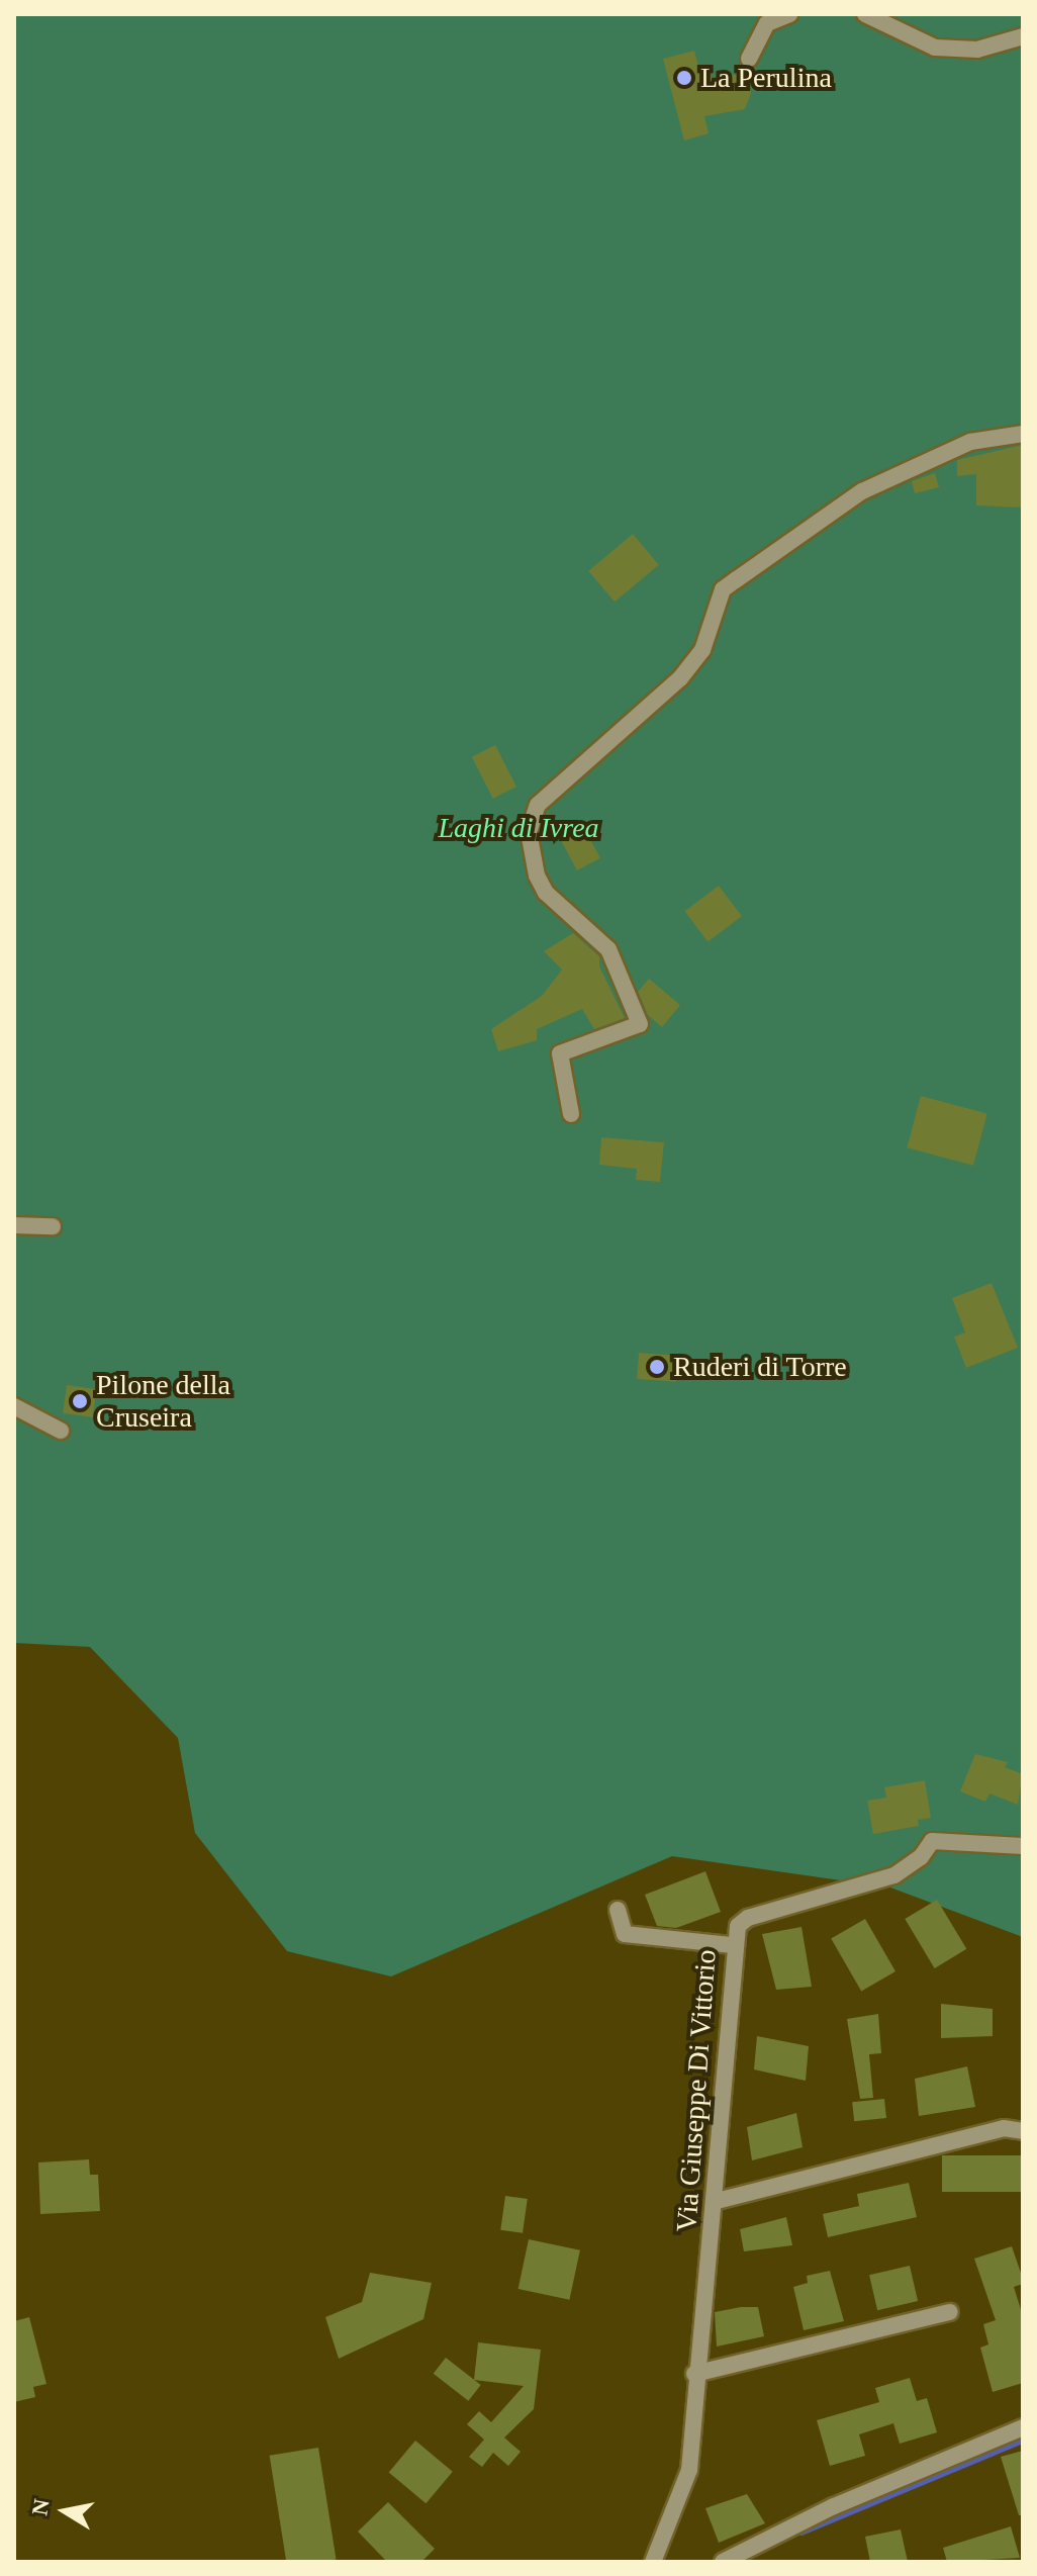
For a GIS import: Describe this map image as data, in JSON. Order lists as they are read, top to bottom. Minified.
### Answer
{"streets":{"street":["Via Giuseppe Di Vittorio"]},"parks":["Laghi di Ivrea"],"places":["La Perulina","Ruderi di Torre","Pilone della Cruseira"],"north":"left"}
